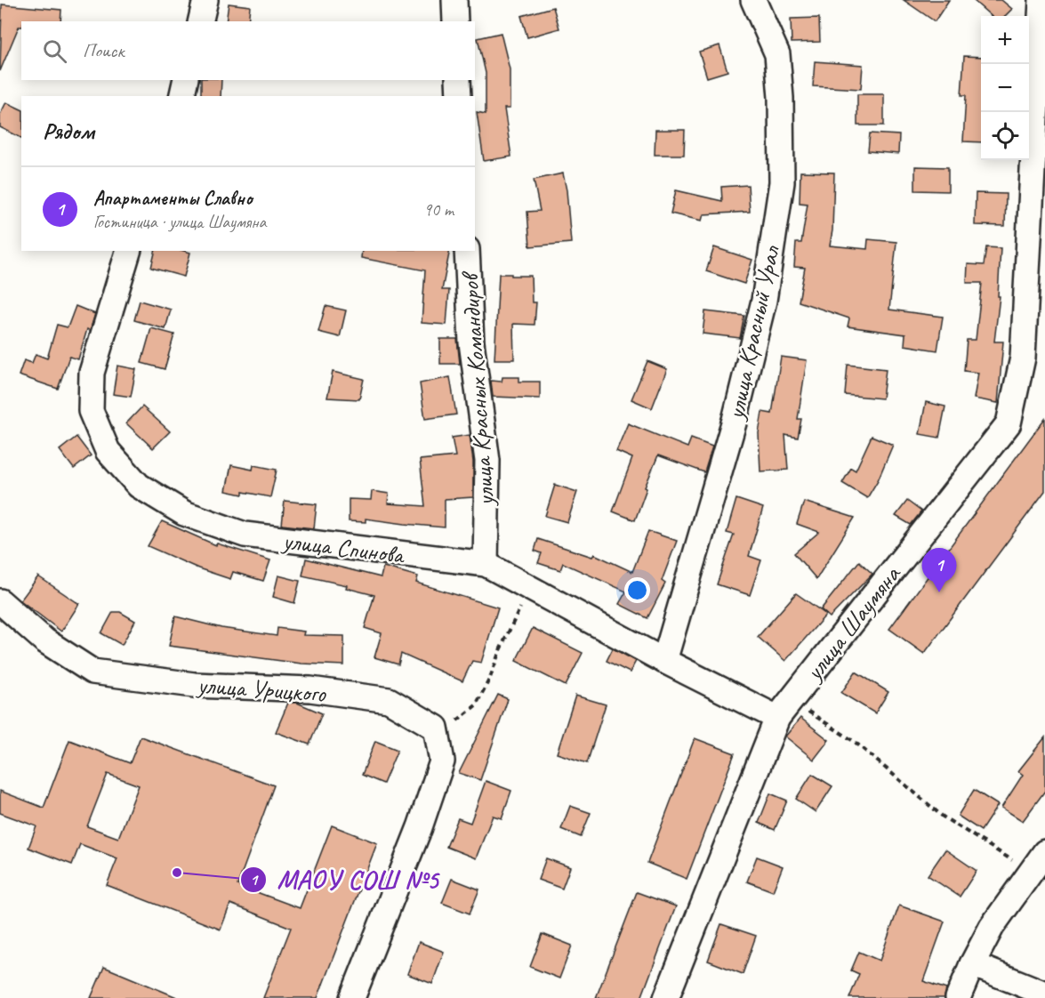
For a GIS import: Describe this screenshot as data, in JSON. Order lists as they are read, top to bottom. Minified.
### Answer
{"streets":{"street":["улица Красный Урал","улица Красных Командиров","улица Спинова","улица Шаумяна","улица Урицкого"]},"crossings":[["улица Красный Урал","улица Спинова"],["улица Красных Командиров","улица Спинова"],["улица Спинова","улица Шаумяна"]],"places":["МАОУ СОШ №5"],"page":{"map_buttons":["+","−"],"search":"Поиск","heading":"Рядом","list":[{"mark":"1","name":"Апартаменты Славно","note":"Гостиница · улица Шаумяна","value":"90 m"}],"pins":"1"}}
